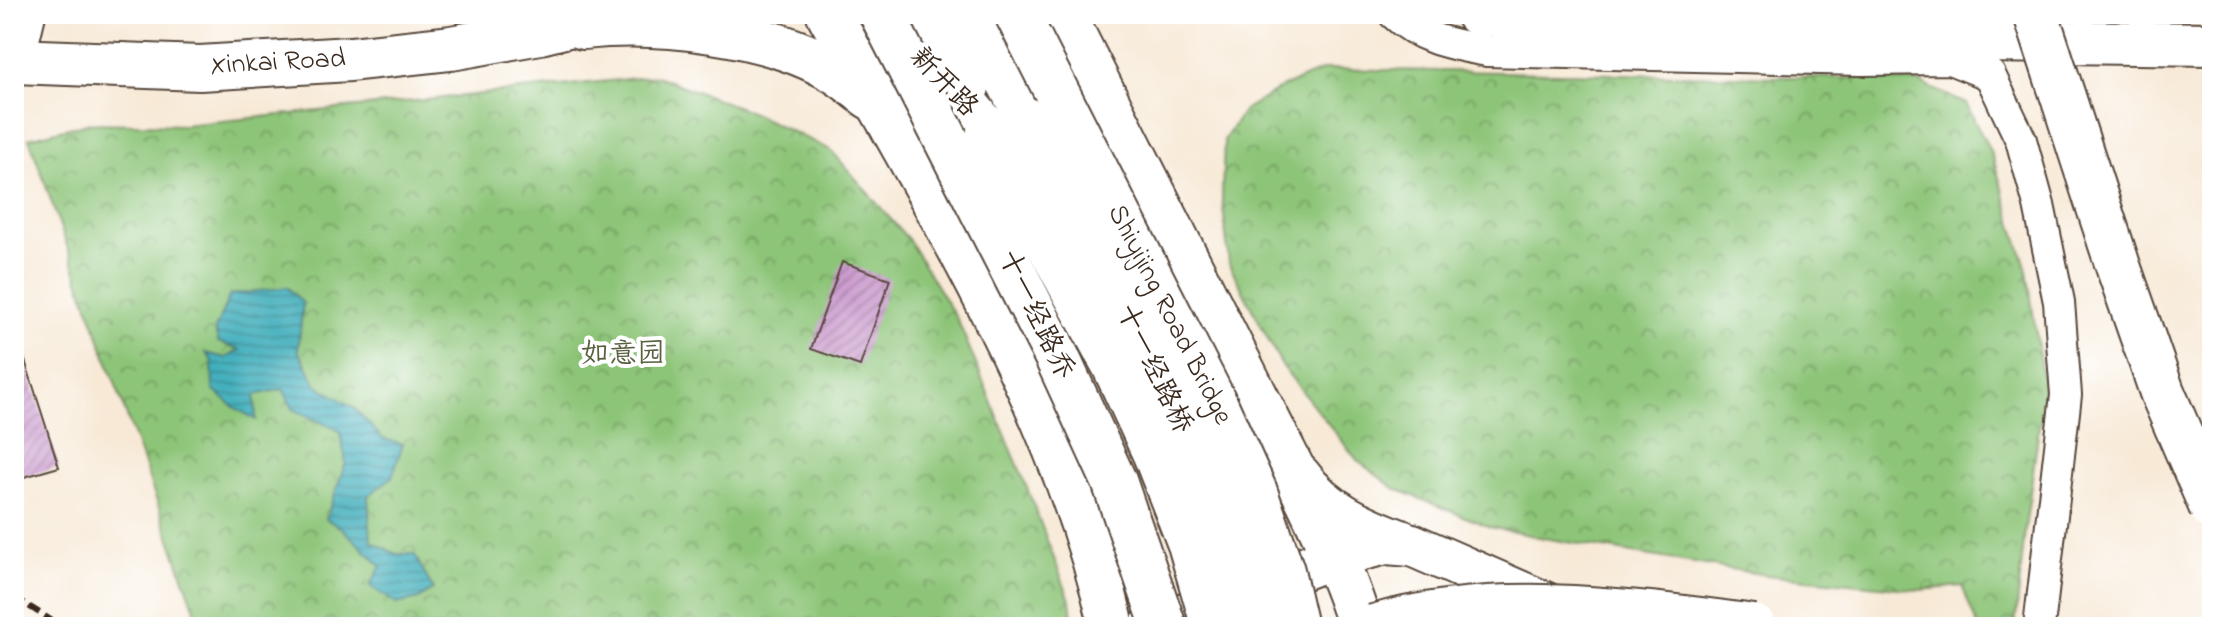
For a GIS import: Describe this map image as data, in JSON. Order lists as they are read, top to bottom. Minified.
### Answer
{"streets":{"main road":["Xinkai Road","新开路","十一经路乔","Shiyijing Road Bridge","十一经路桥"]},"crossings":[["新开路","十一经路桥"]],"parks":["如意园"]}
